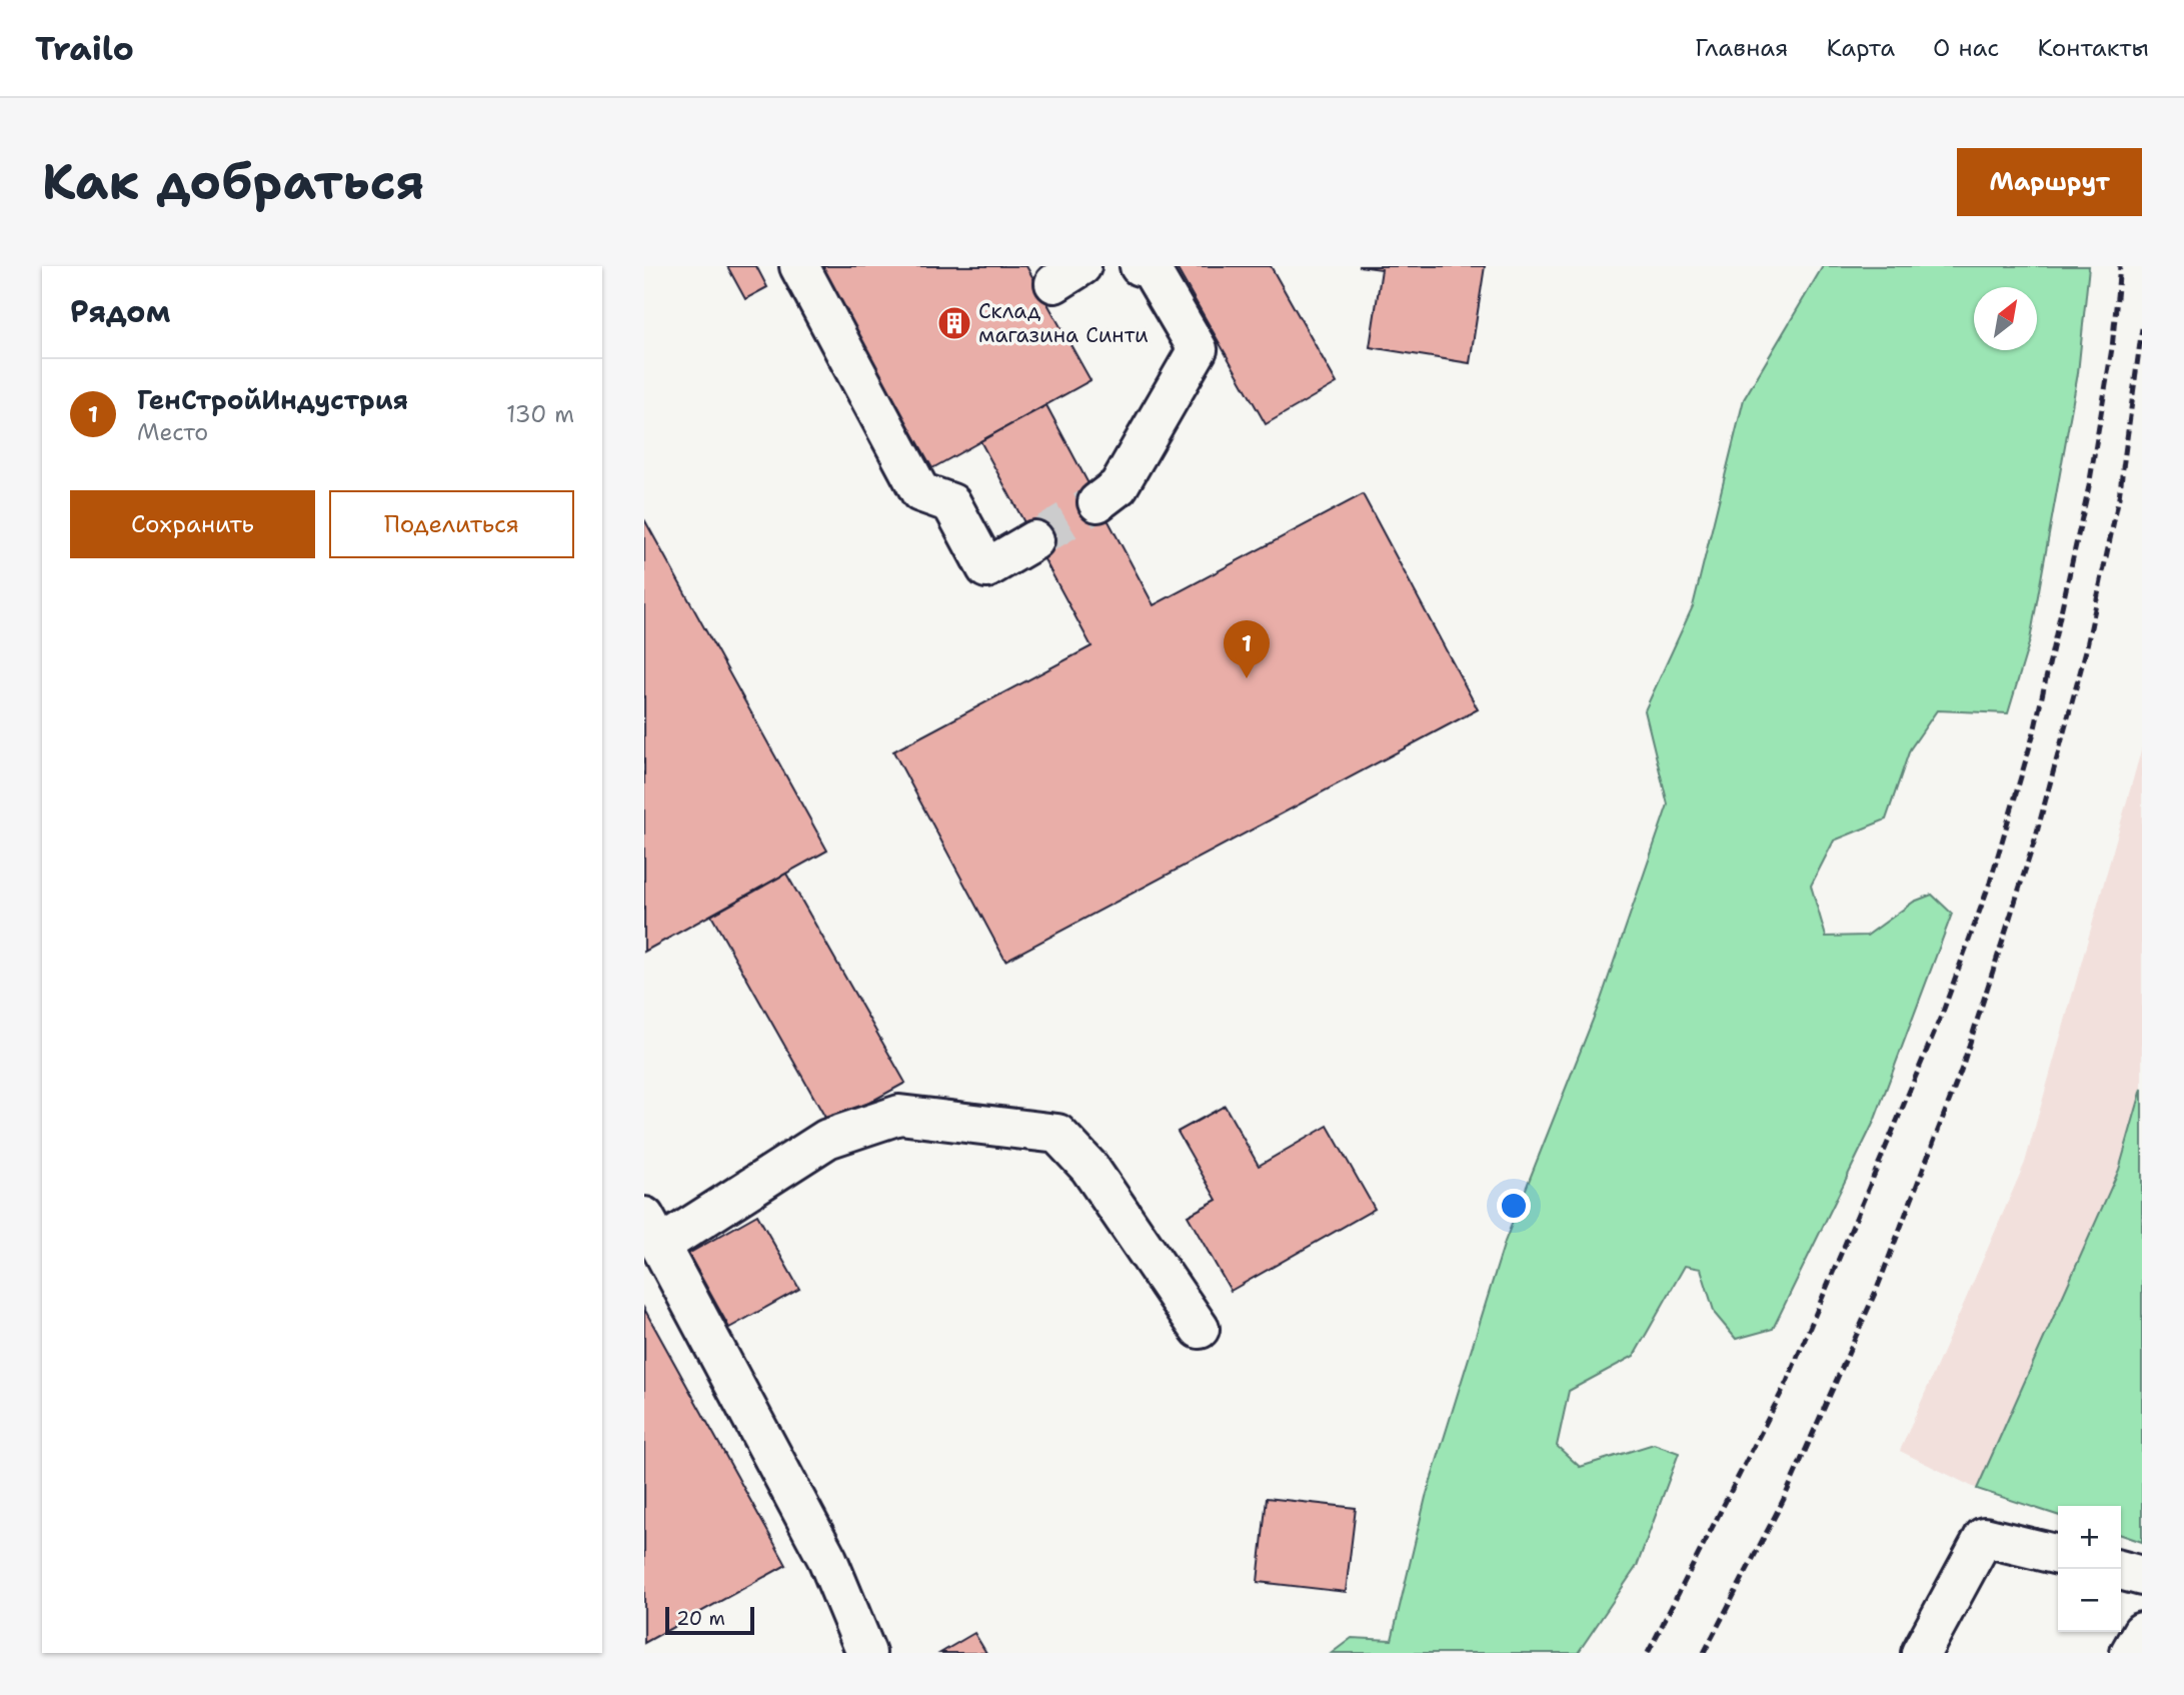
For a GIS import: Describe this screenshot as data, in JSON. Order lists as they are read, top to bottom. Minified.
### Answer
{"places":{"building":["Склад магазина Синти"]},"scale_bar":"20 m","north":"top right","page":{"header":"Trailo","nav":["Главная","Карта","О нас","Контакты"],"buttons":["Маршрут",["Сохранить","Поделиться"]],"title":"Как добраться","heading":"Рядом","list":[{"mark":"1","name":"ГенСтройИндустрия","note":"Место","value":"130 m"}],"pins":"1","map_buttons":["+","−"],"scale":"20 m"}}
